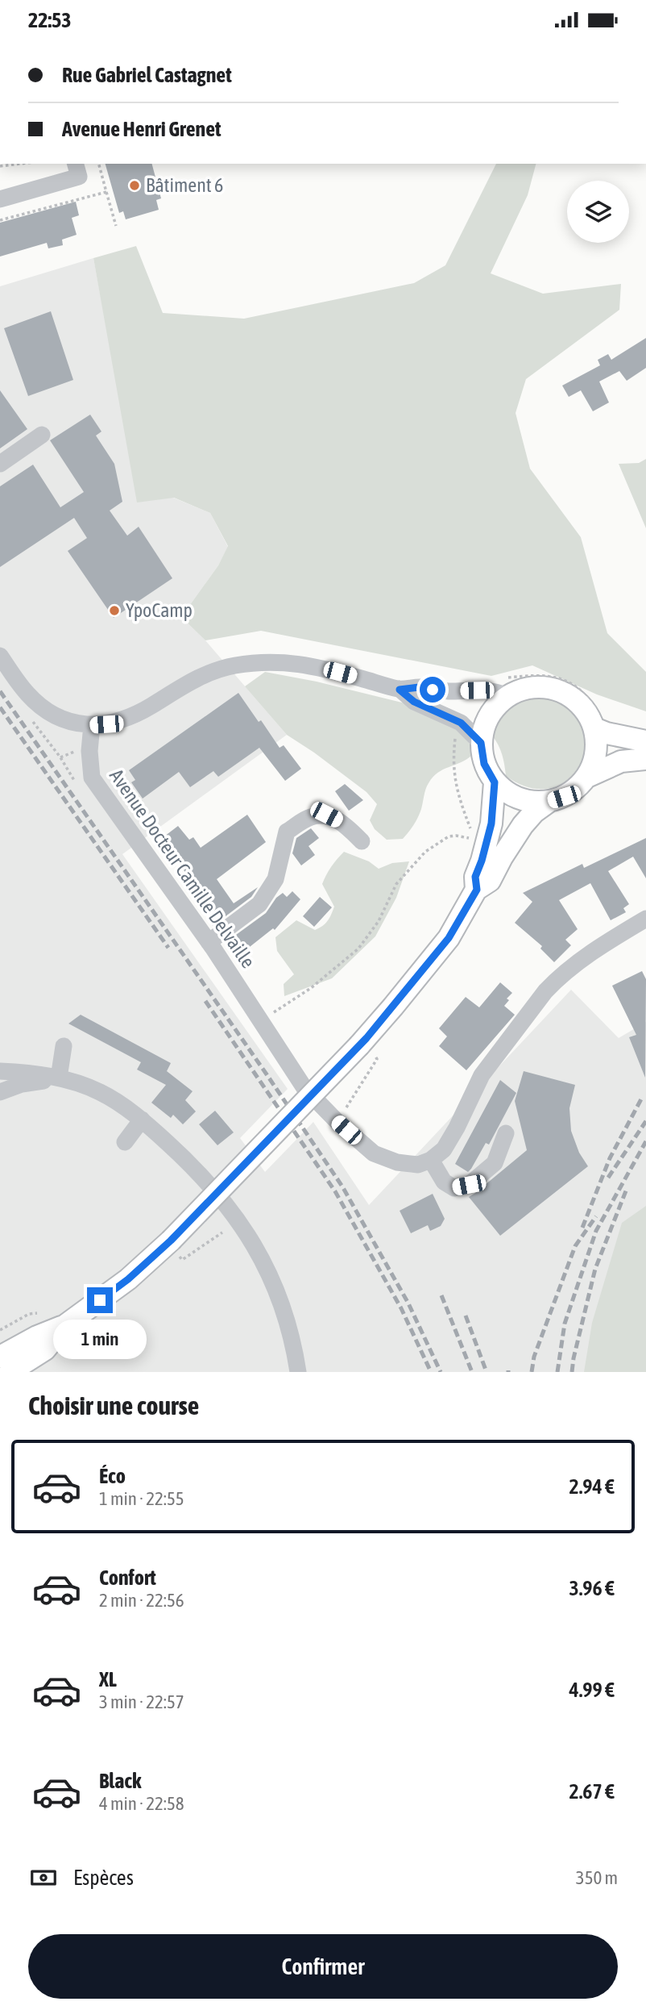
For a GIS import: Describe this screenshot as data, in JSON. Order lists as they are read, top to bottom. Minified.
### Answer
{"streets":{"street":["Avenue Docteur Camille Delvaille"]},"places":["Bâtiment 6","YpoCamp"],"page":{"status":"22:53","banner":["Rue Gabriel Castagnet","Avenue Henri Grenet"],"bubble":"1 min","heading":"Choisir une course","list":[{"name":"Éco","note":"1 min · 22:55","value":"2.94 €"},{"name":"Confort","note":"2 min · 22:56","value":"3.96 €"},{"name":"XL","note":"3 min · 22:57","value":"4.99 €"},{"name":"Black","note":"4 min · 22:58","value":"2.67 €"}],"pay":["Espèces","350 m"],"buttons":"Confirmer"}}
